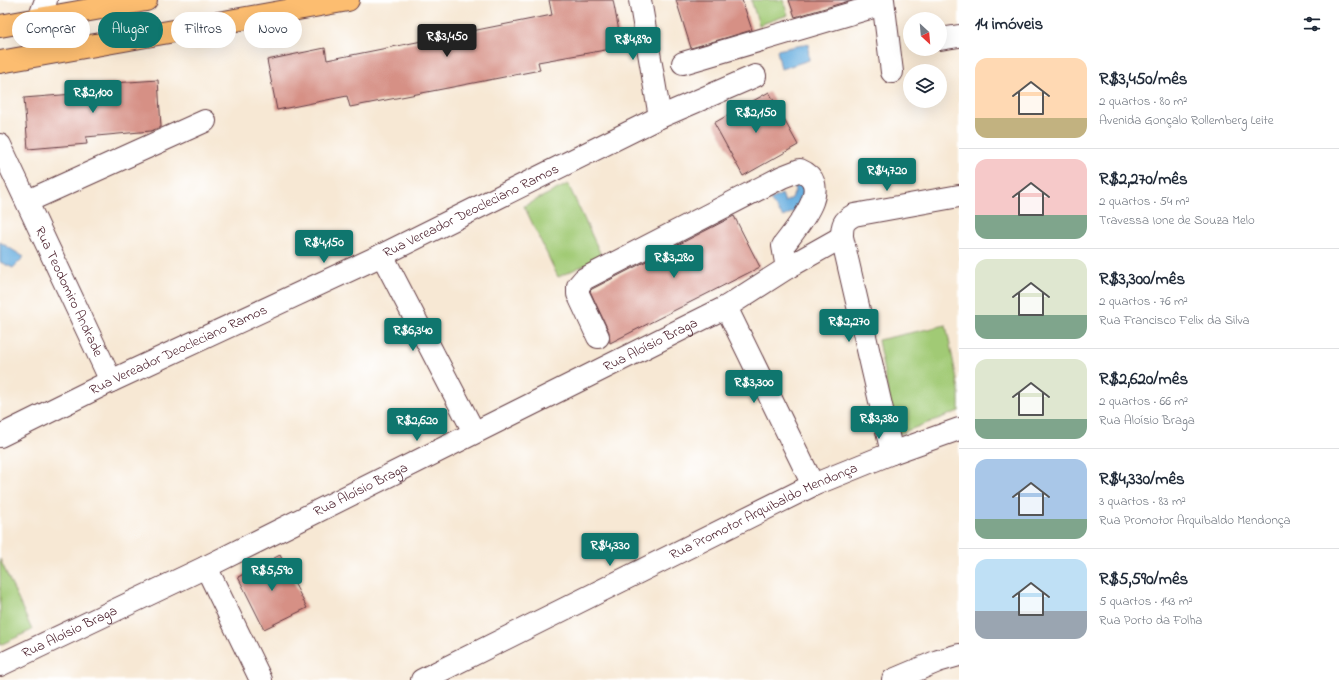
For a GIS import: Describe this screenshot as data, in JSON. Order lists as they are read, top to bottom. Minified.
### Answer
{"streets":{"street":["Rua Vereador Deocleciano Ramos","Rua Teodomiro Andrade","Rua Aloísio Braga","Rua Promotor Arquibaldo Mendonça"]},"crossings":[["Rua Vereador Deocleciano Ramos","Rua Teodomiro Andrade"]],"north":"bottom right","page":{"heading":"14 imóveis","chip":["Comprar","Alugar","Filtros","Novo"],"price":["R$3,450","R$4,890","R$2,100","R$2,150","R$4,720","R$4,150","R$3,280","R$2,270","R$6,340","R$3,300","R$3,380","R$2,620","R$4,330","R$5,590"],"list":[{"name":"R$3,450/mês","note":"2 quartos · 80 m² · Avenida Gonçalo Rollemberg Leite"},{"name":"R$2,270/mês","note":"2 quartos · 54 m² · Travessa Ione de Souza Melo"},{"name":"R$3,300/mês","note":"2 quartos · 76 m² · Rua Francisco Felix da Silva"},{"name":"R$2,620/mês","note":"2 quartos · 66 m² · Rua Aloísio Braga"},{"name":"R$4,330/mês","note":"3 quartos · 83 m² · Rua Promotor Arquibaldo Mendonça"},{"name":"R$5,590/mês","note":"5 quartos · 143 m² · Rua Porto da Folha"}]}}
